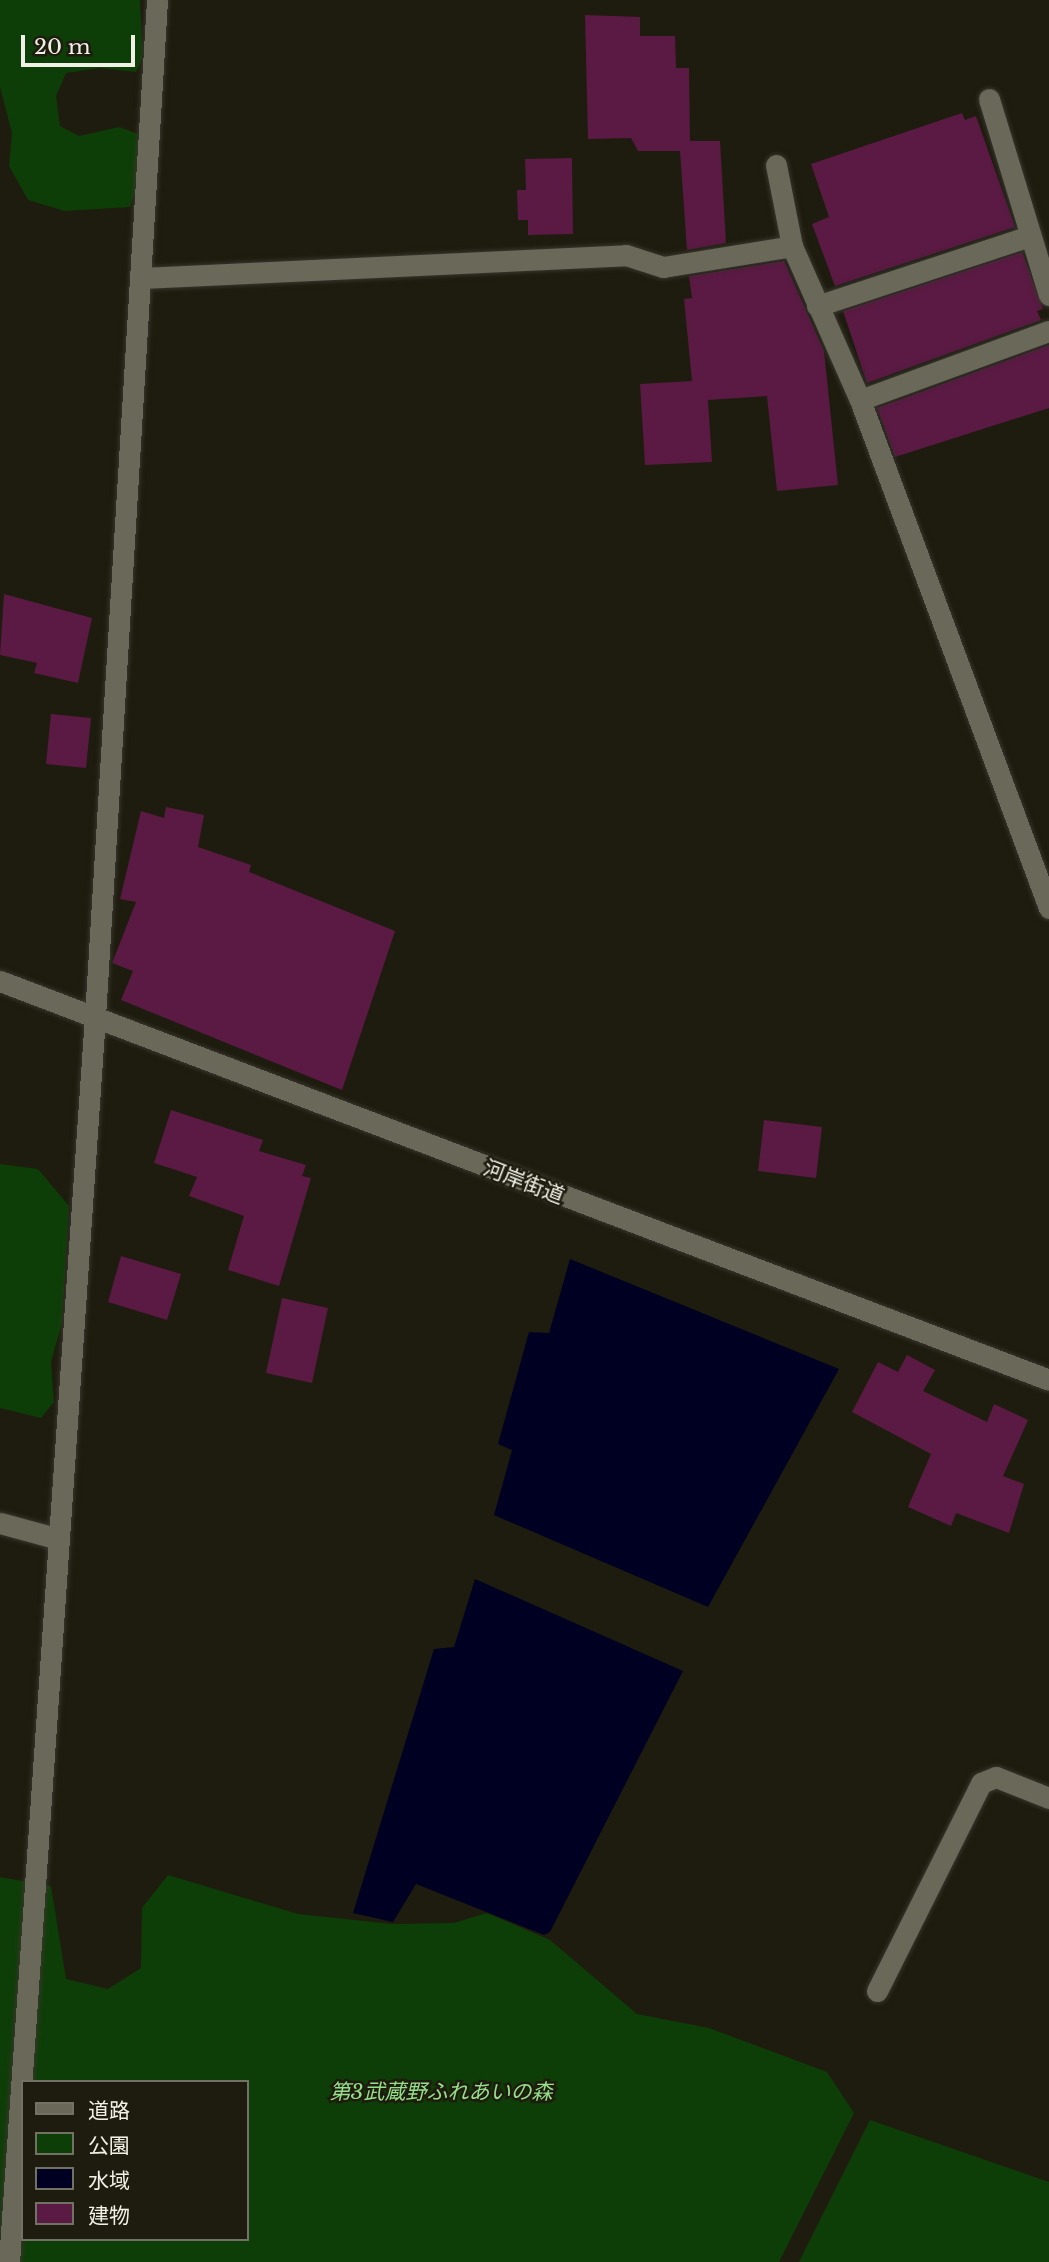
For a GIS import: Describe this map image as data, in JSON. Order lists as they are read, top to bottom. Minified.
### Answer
{"streets":{"street":["河岸街道"]},"parks":["第3武蔵野ふれあいの森"],"legend":["道路","公園","水域","建物"],"scale_bar":"20 m"}
